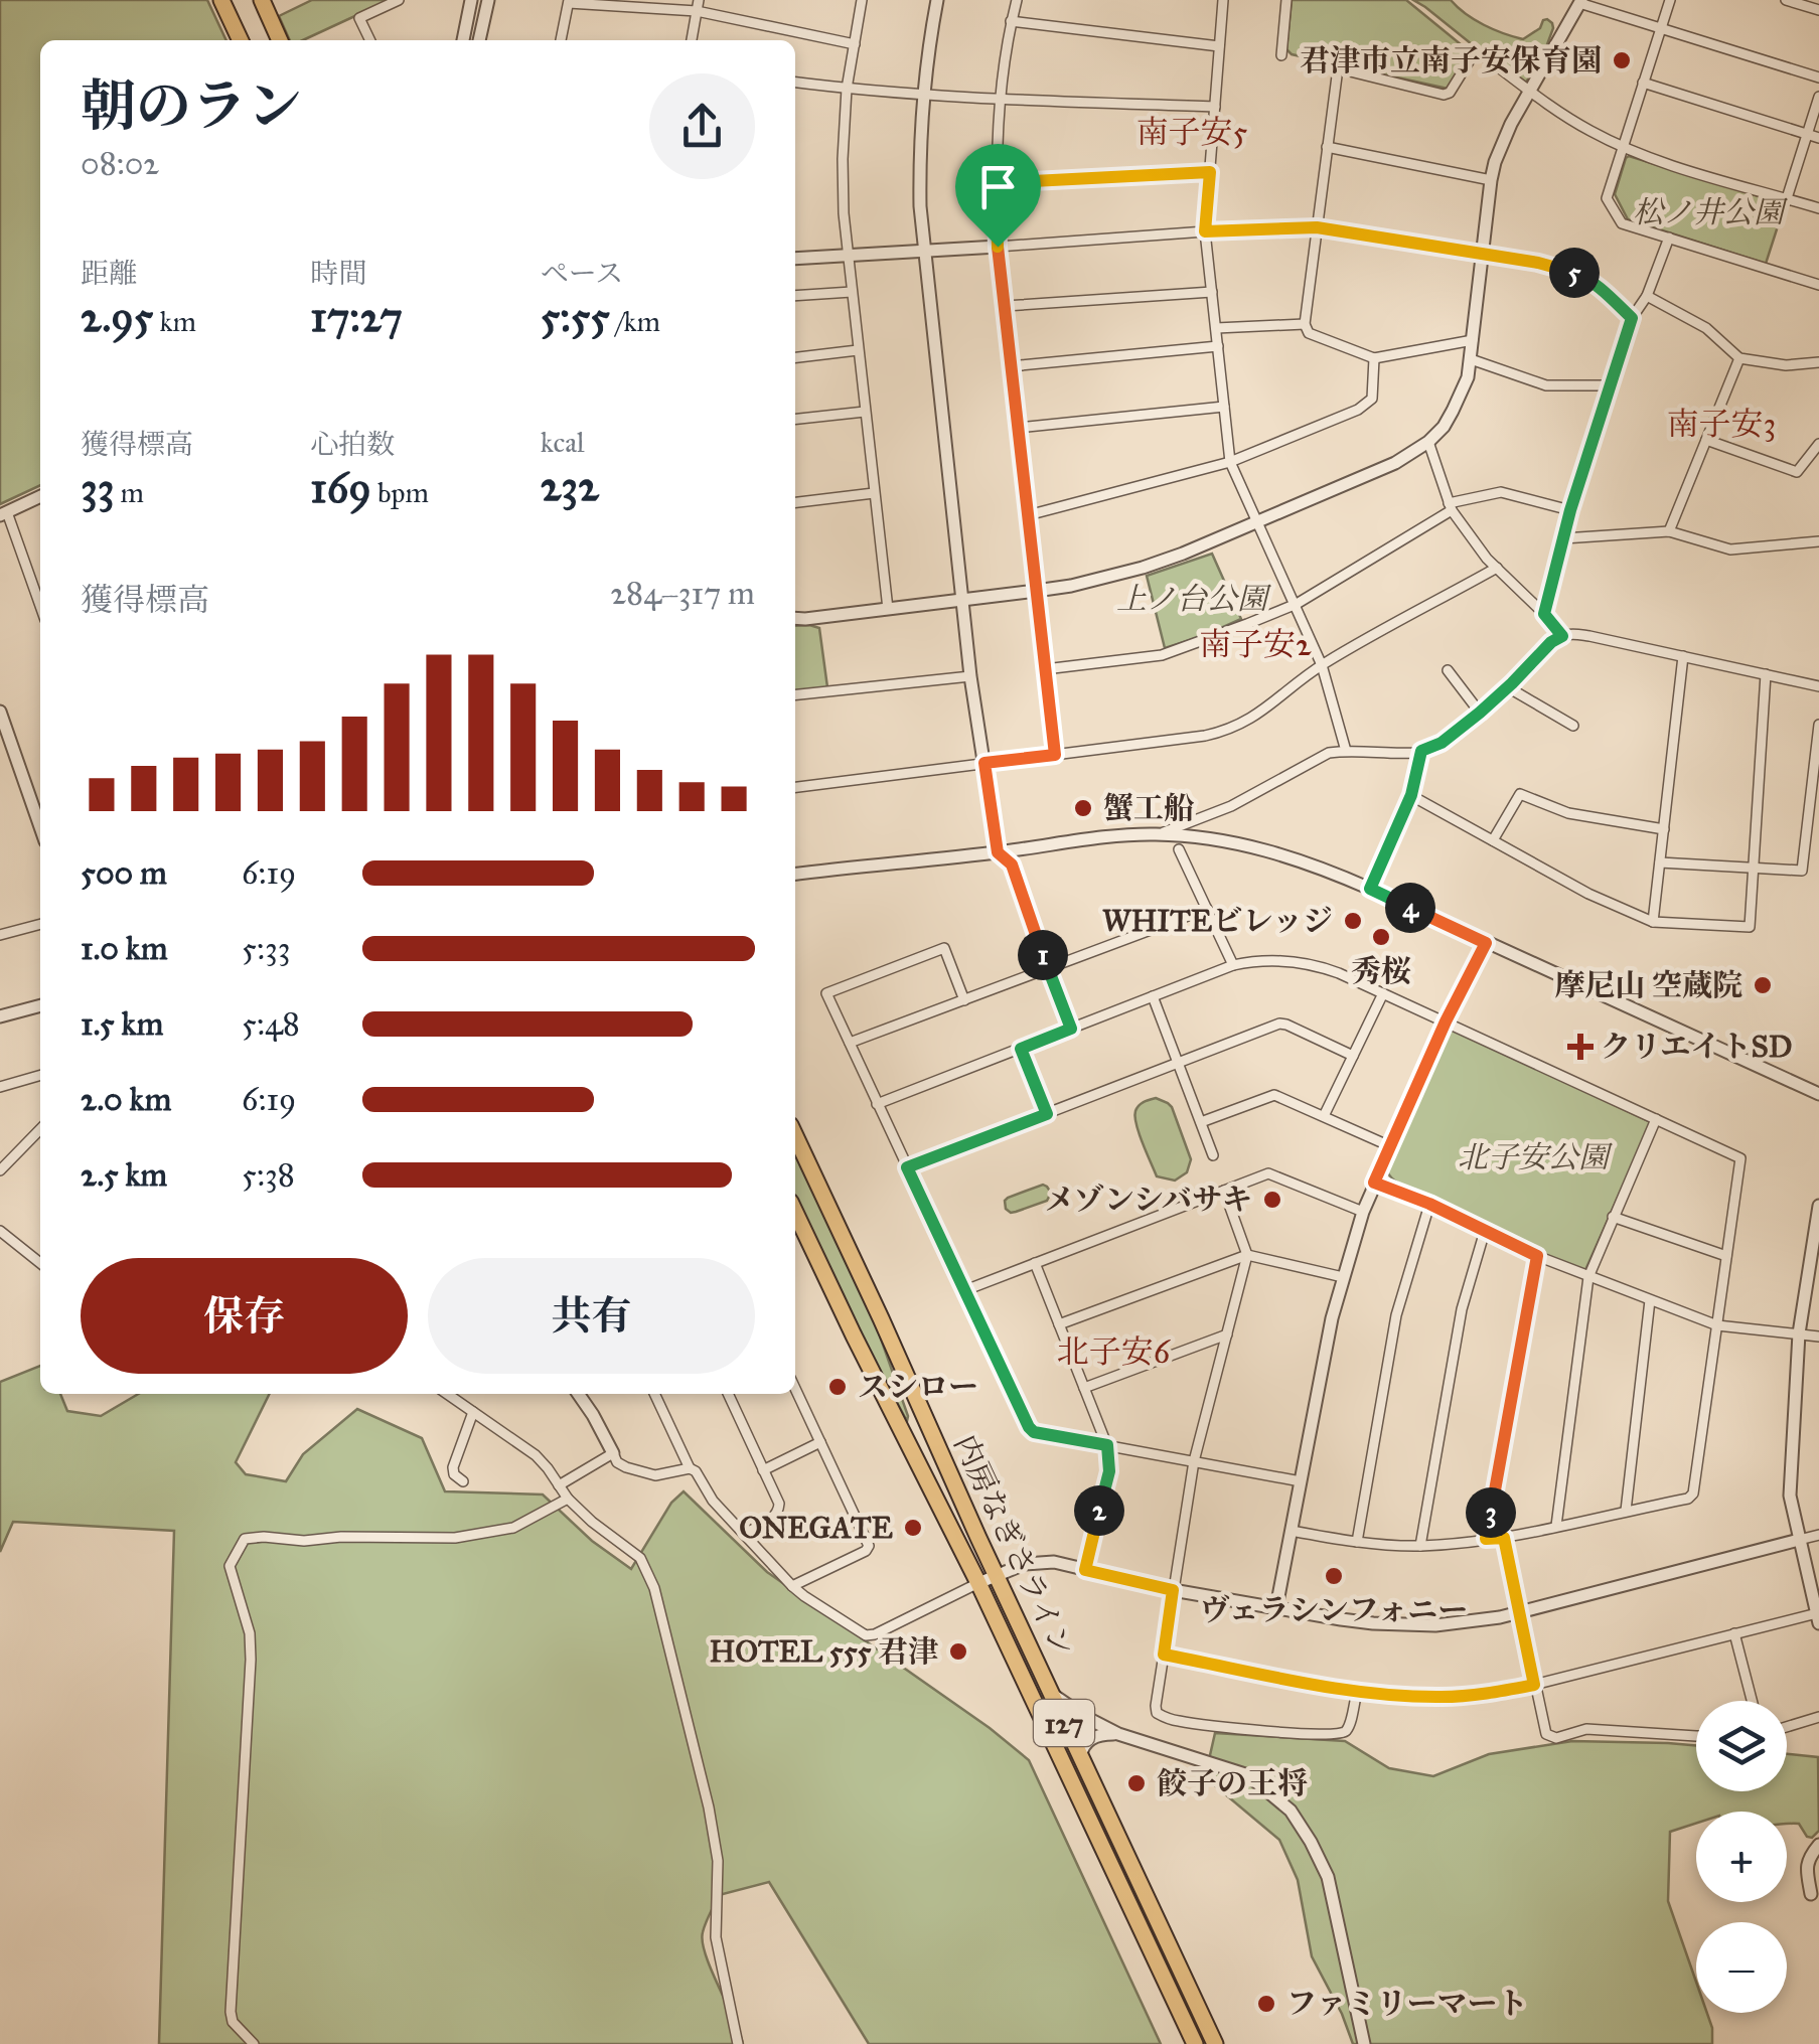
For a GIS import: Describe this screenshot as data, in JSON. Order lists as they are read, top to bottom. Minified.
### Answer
{"streets":{"highway":["内房なぎさライン","127"]},"districts":["南子安5","南子安3","南子安2","北子安6"],"parks":["松ノ井公園","上ノ台公園","北子安公園"],"places":{"other":["君津市立南子安保育園","蟹工船","WHITEビレッジ","秀桜","摩尼山 空蔵院","メゾンシバサキ","スシロー","ONEGATE","ヴェラシンフォニー","HOTEL 555 君津","餃子の王将","ファミリーマート"],"health":["クリエイトSD"]},"page":{"heading":["朝のラン","08:02"],"stats":[["距離","2.95 km"],["時間","17:27"],["ペース","5:55 /km"],["獲得標高","33 m"],["心拍数","169 bpm"],["kcal","232"]],"pins":["5","4","1","2","3"],"chart":["獲得標高","284–317 m"],"list":[{"name":"500 m","note":"6:19"},{"name":"1.0 km","note":"5:33"},{"name":"1.5 km","note":"5:48"},{"name":"2.0 km","note":"6:19"},{"name":"2.5 km","note":"5:38"}],"buttons":["保存","共有"],"map_buttons":["+","−"]}}
